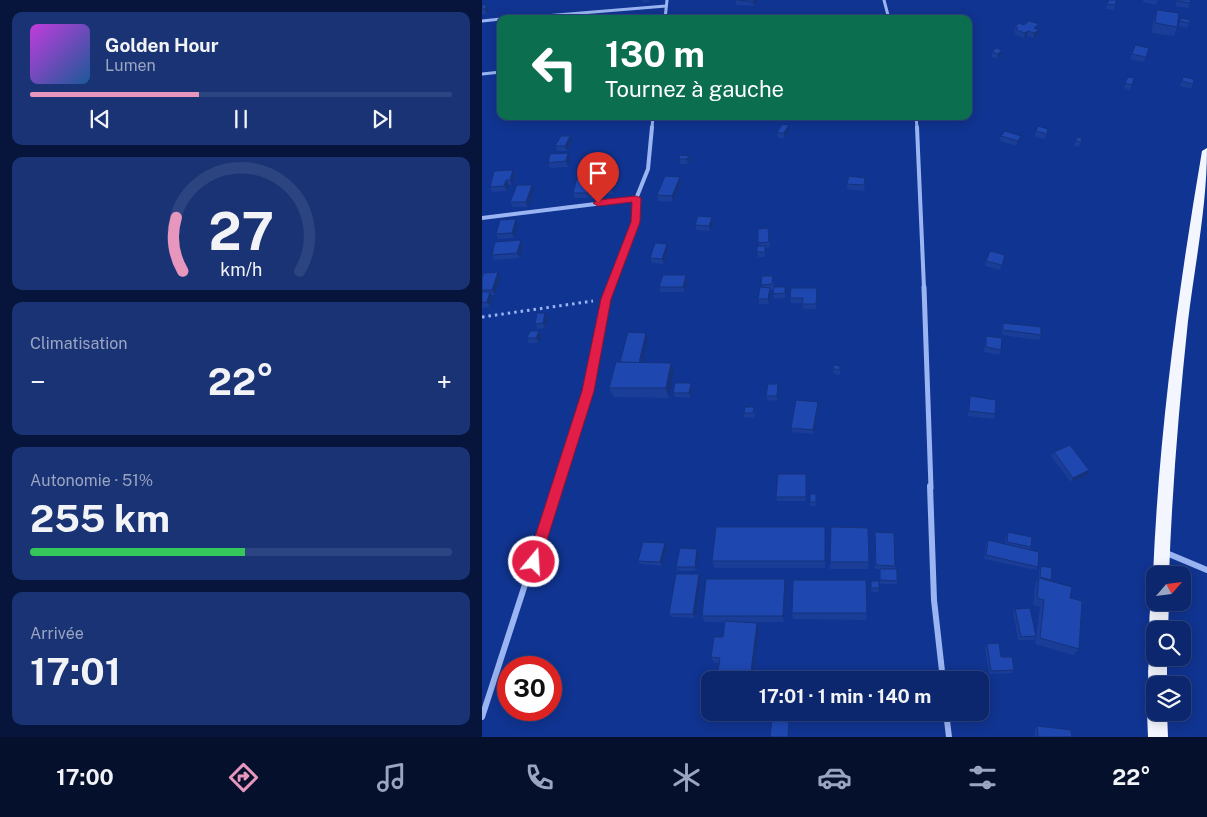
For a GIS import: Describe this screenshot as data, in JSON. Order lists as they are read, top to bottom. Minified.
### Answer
{"north":"top right","page":{"turn":["130 m","Tournez à gauche"],"song":["Golden Hour","Lumen"],"tile":["Climatisation",["Autonomie · 51%","255 km"],["Arrivée","17:01"]],"heat":["−","22°","+"],"limit":"30","trip":"17:01 · 1 min · 140 m","tabs":["17:00","22°"],"gauge":["27","km/h"]}}
